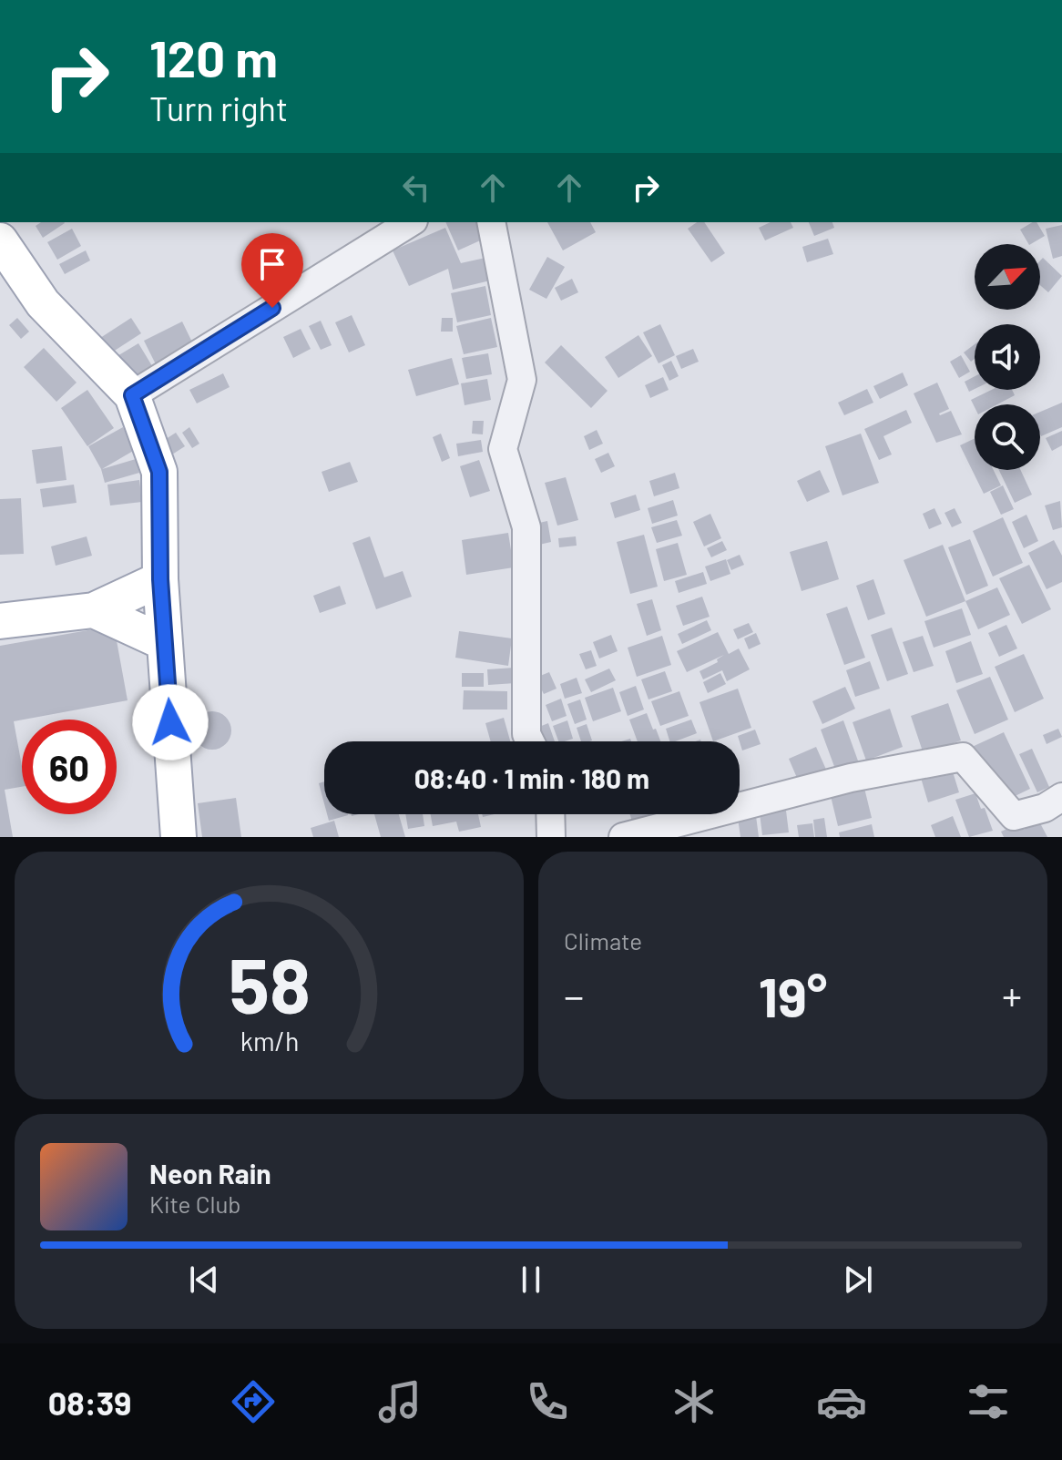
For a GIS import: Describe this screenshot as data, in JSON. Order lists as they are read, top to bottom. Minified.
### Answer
{"north":"top right","page":{"turn":["120 m","Turn right"],"limit":"60","trip":"08:40 · 1 min · 180 m","tile":"Climate","heat":["−","19°","+"],"song":["Neon Rain","Kite Club"],"tabs":"08:39","gauge":["58","km/h"]}}
